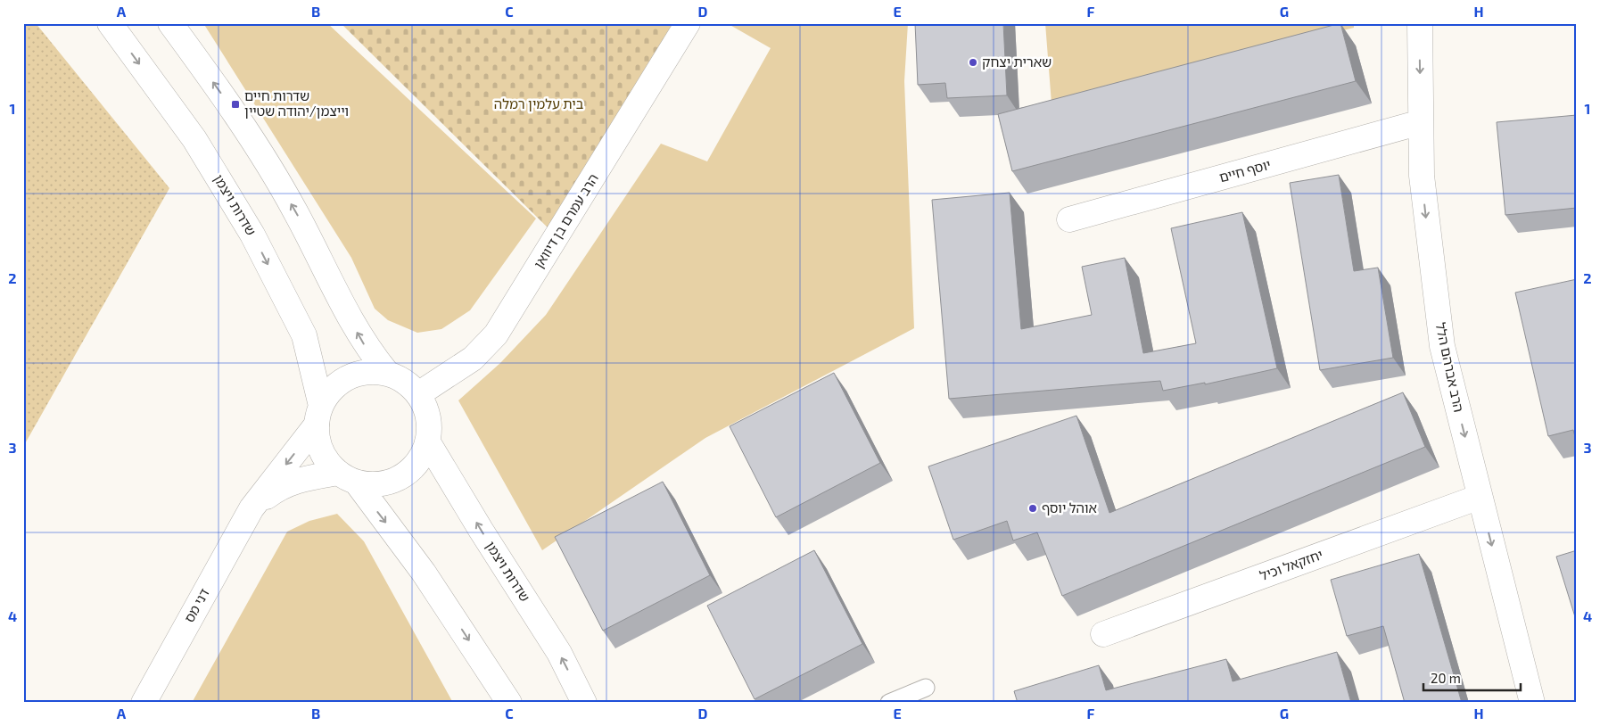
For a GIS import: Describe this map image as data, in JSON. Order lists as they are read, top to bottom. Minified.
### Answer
{"streets":{"street":["יוסף חיים","שדרות ויצמן","הרב עמרם בן דיוואן","הרב אברהם הלל","יחזקאל וכיל","דני מס"]},"crossings":[["יוסף חיים","הרב אברהם הלל"],["שדרות ויצמן","הרב עמרם בן דיוואן"],["שדרות ויצמן","דני מס"],["הרב עמרם בן דיוואן","דני מס"],["הרב אברהם הלל","יחזקאל וכיל"]],"one_way":["הרב אברהם הלל"],"parks":["בית עלמין רמלה"],"places":{"other":["שארית יצחק","אוהל יוסף"],"transit":["שדרות חיים וייצמן/יהודה שטיין"]},"scale_bar":"20 m","grid":{"columns":["A","B","C","D","E","F","G","H"],"rows":["1","2","3","4"]}}
